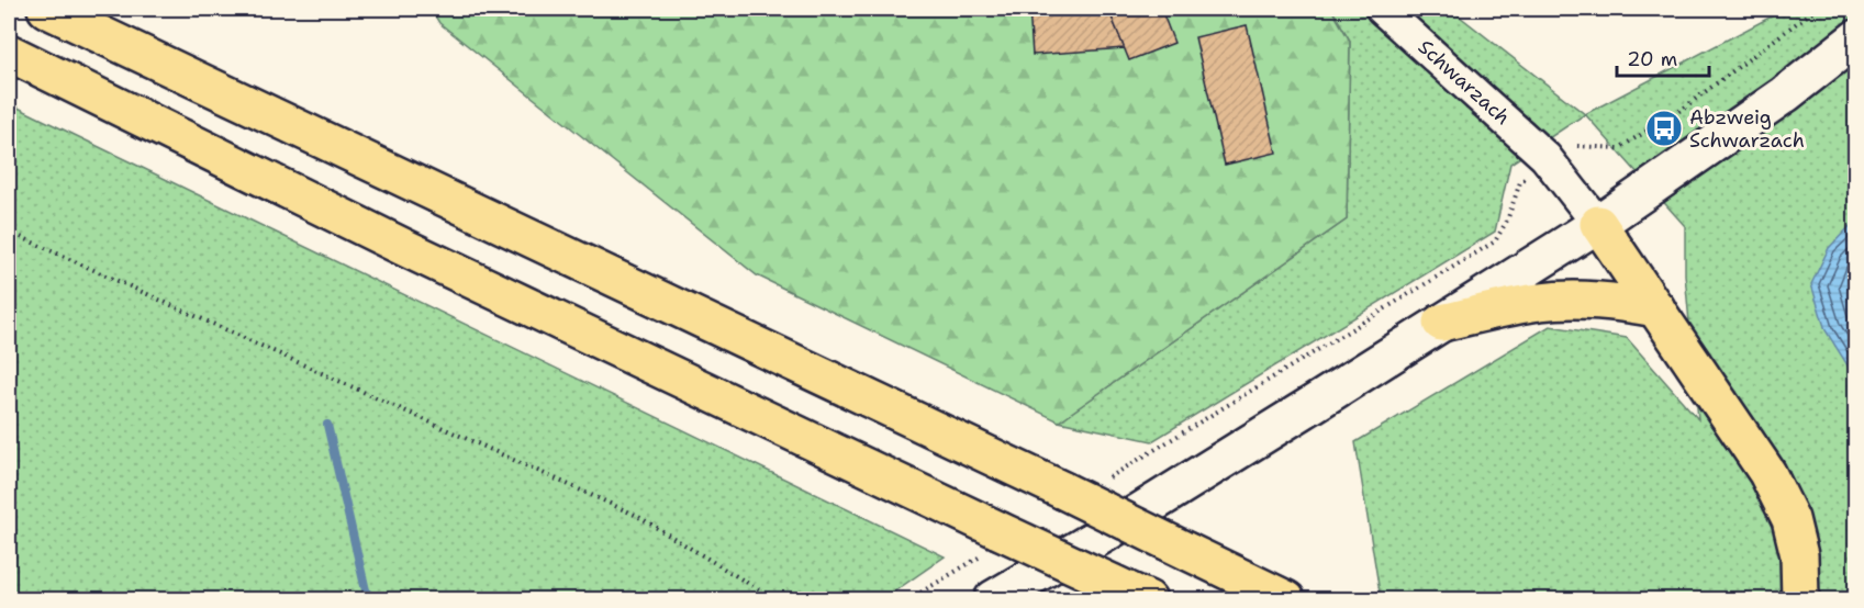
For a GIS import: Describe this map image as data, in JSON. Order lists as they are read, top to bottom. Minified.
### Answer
{"streets":{"street":["Schwarzach"]},"places":{"bus stop":["Abzweig Schwarzach"]},"scale_bar":"20 m"}
